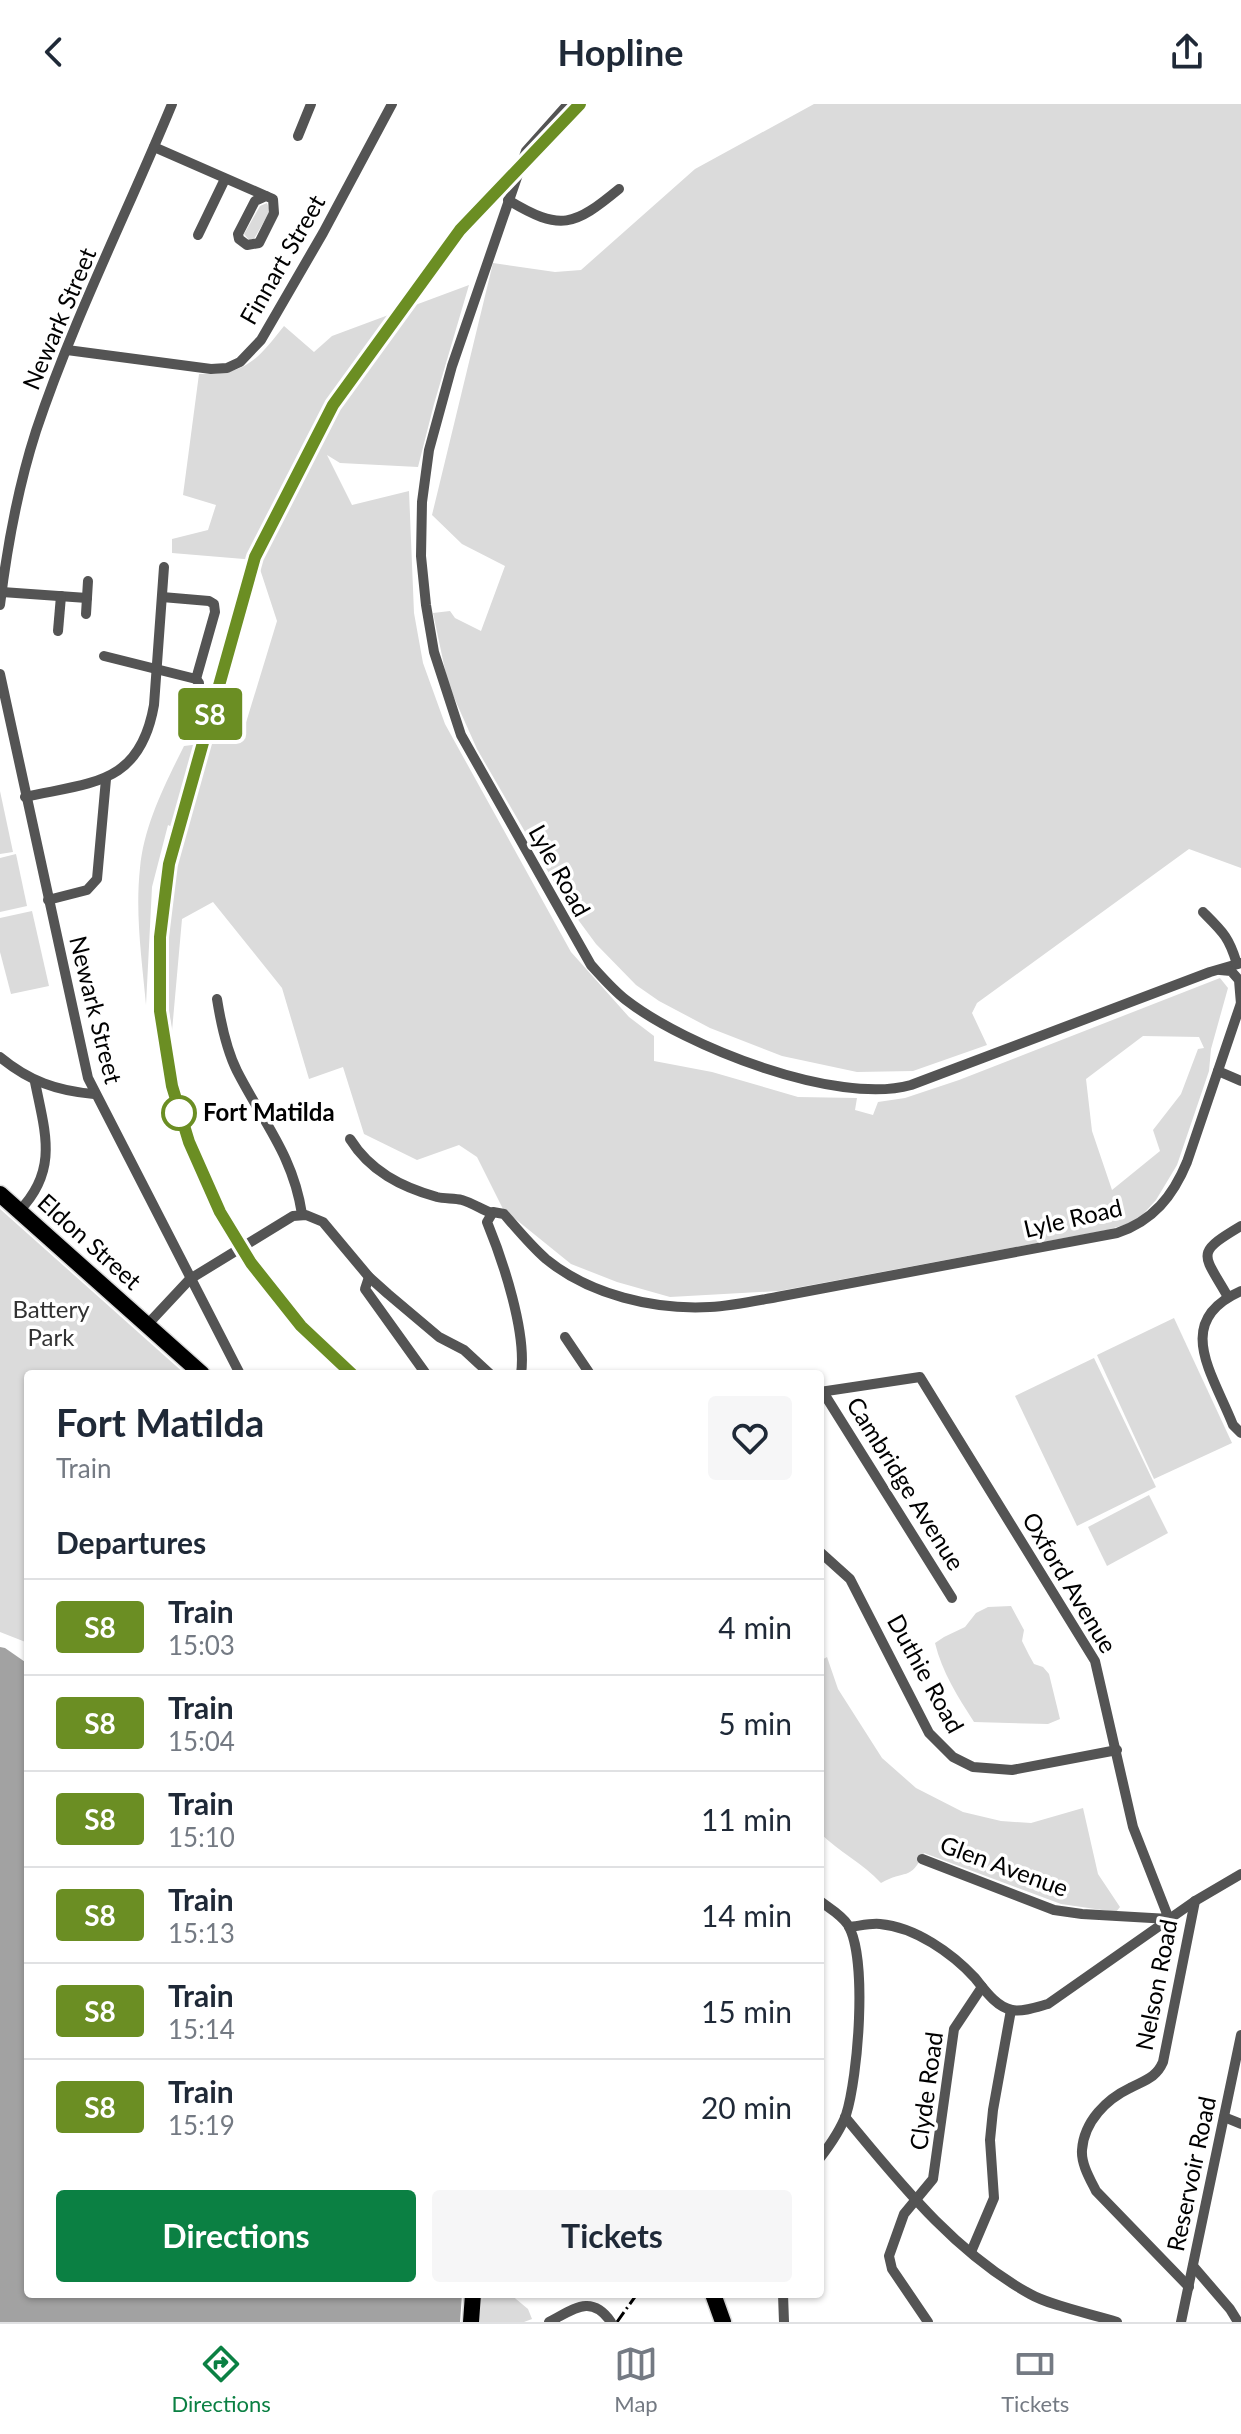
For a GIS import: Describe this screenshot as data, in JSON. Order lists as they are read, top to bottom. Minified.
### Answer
{"streets":{"main road":["Eldon Street"],"street":["Finnart Street","Newark Street","Lyle Road","Cambridge Avenue","Oxford Avenue","Duthie Road","Glen Avenue","Nelson Road","Clyde Road","Reservoir Road"]},"crossings":[["Finnart Street","Newark Street"],["Oxford Avenue","Duthie Road"],["Oxford Avenue","Glen Avenue"],["Nelson Road","Reservoir Road"]],"parks":["Battery Park"],"places":["Fort Matilda"],"page":{"header":"Hopline","on_map":"S8","heading":[["Fort Matilda","Train"],"Departures"],"list":[{"mark":"S8","name":"Train","note":"15:03","value":"4 min"},{"mark":"S8","name":"Train","note":"15:04","value":"5 min"},{"mark":"S8","name":"Train","note":"15:10","value":"11 min"},{"mark":"S8","name":"Train","note":"15:13","value":"14 min"},{"mark":"S8","name":"Train","note":"15:14","value":"15 min"},{"mark":"S8","name":"Train","note":"15:19","value":"20 min"}],"buttons":["Directions","Tickets"],"tabs":["Directions","Map","Tickets"]}}
